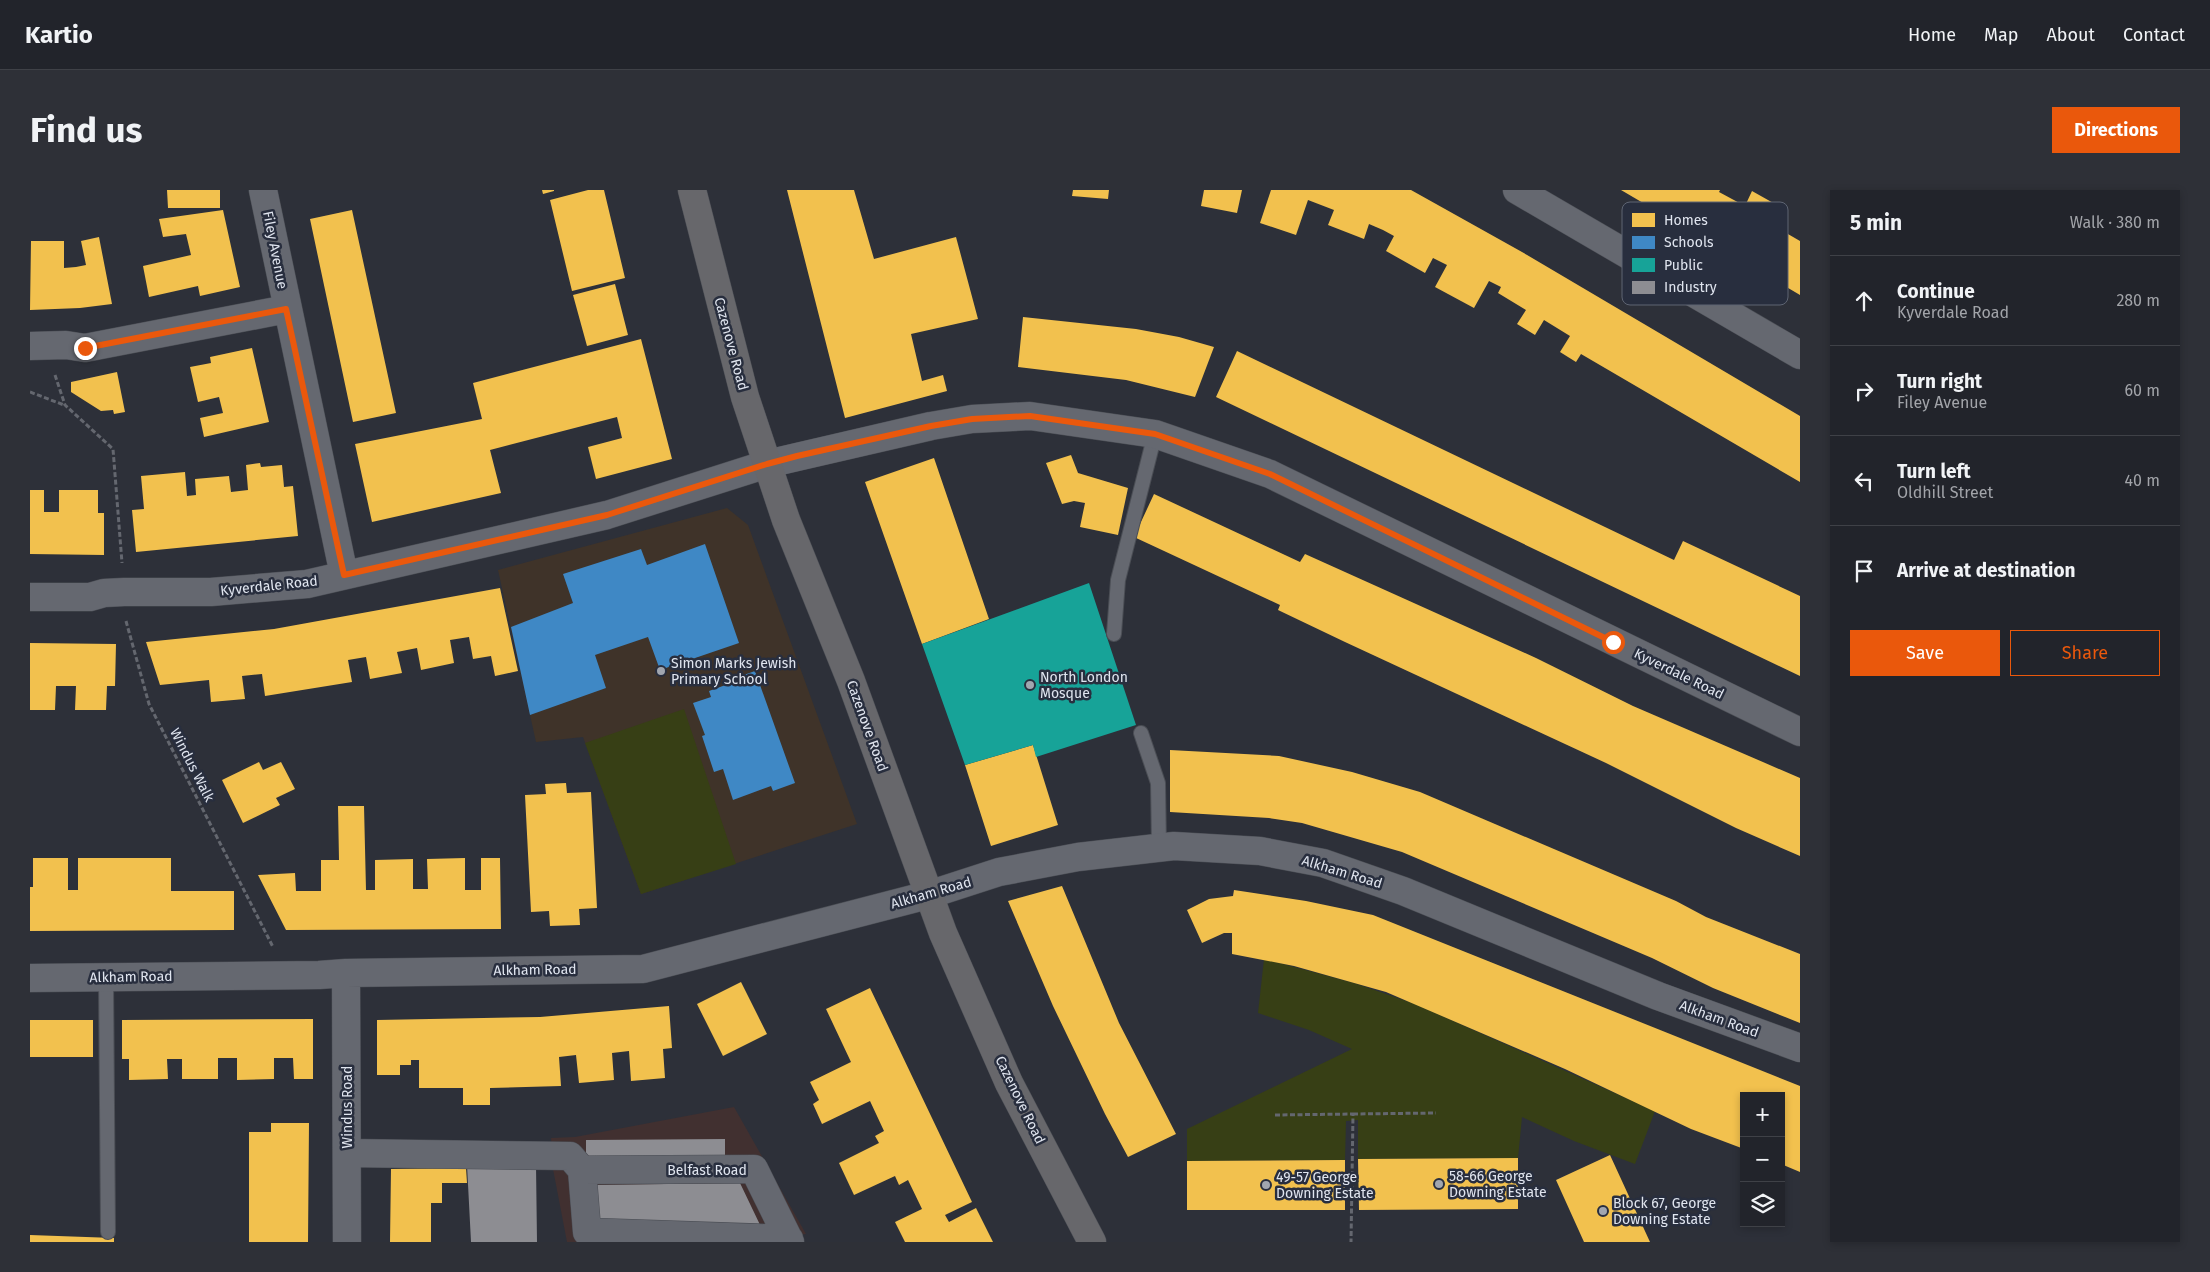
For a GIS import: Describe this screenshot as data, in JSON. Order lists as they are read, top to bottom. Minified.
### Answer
{"streets":{"street":["Filey Avenue","Cazenove Road","Kyverdale Road","Alkham Road","Windus Road","Belfast Road"],"path":["Windus Walk"]},"crossings":[["Filey Avenue","Kyverdale Road"],["Cazenove Road","Kyverdale Road"],["Cazenove Road","Alkham Road"],["Alkham Road","Windus Road"]],"places":["Simon Marks Jewish Primary School","North London Mosque","58-66 George Downing Estate","49-57 George Downing Estate","Block 67, George Downing Estate"],"legend":["Homes","Schools","Public","Industry"],"page":{"header":"Kartio","nav":["Home","Map","About","Contact"],"buttons":["Directions",["Save","Share"]],"title":"Find us","heading":["5 min","Walk · 380 m"],"list":[["Continue","Kyverdale Road","280 m"],["Turn right","Filey Avenue","60 m"],["Turn left","Oldhill Street","40 m"],"Arrive at destination"],"map_buttons":["+","−"]}}
